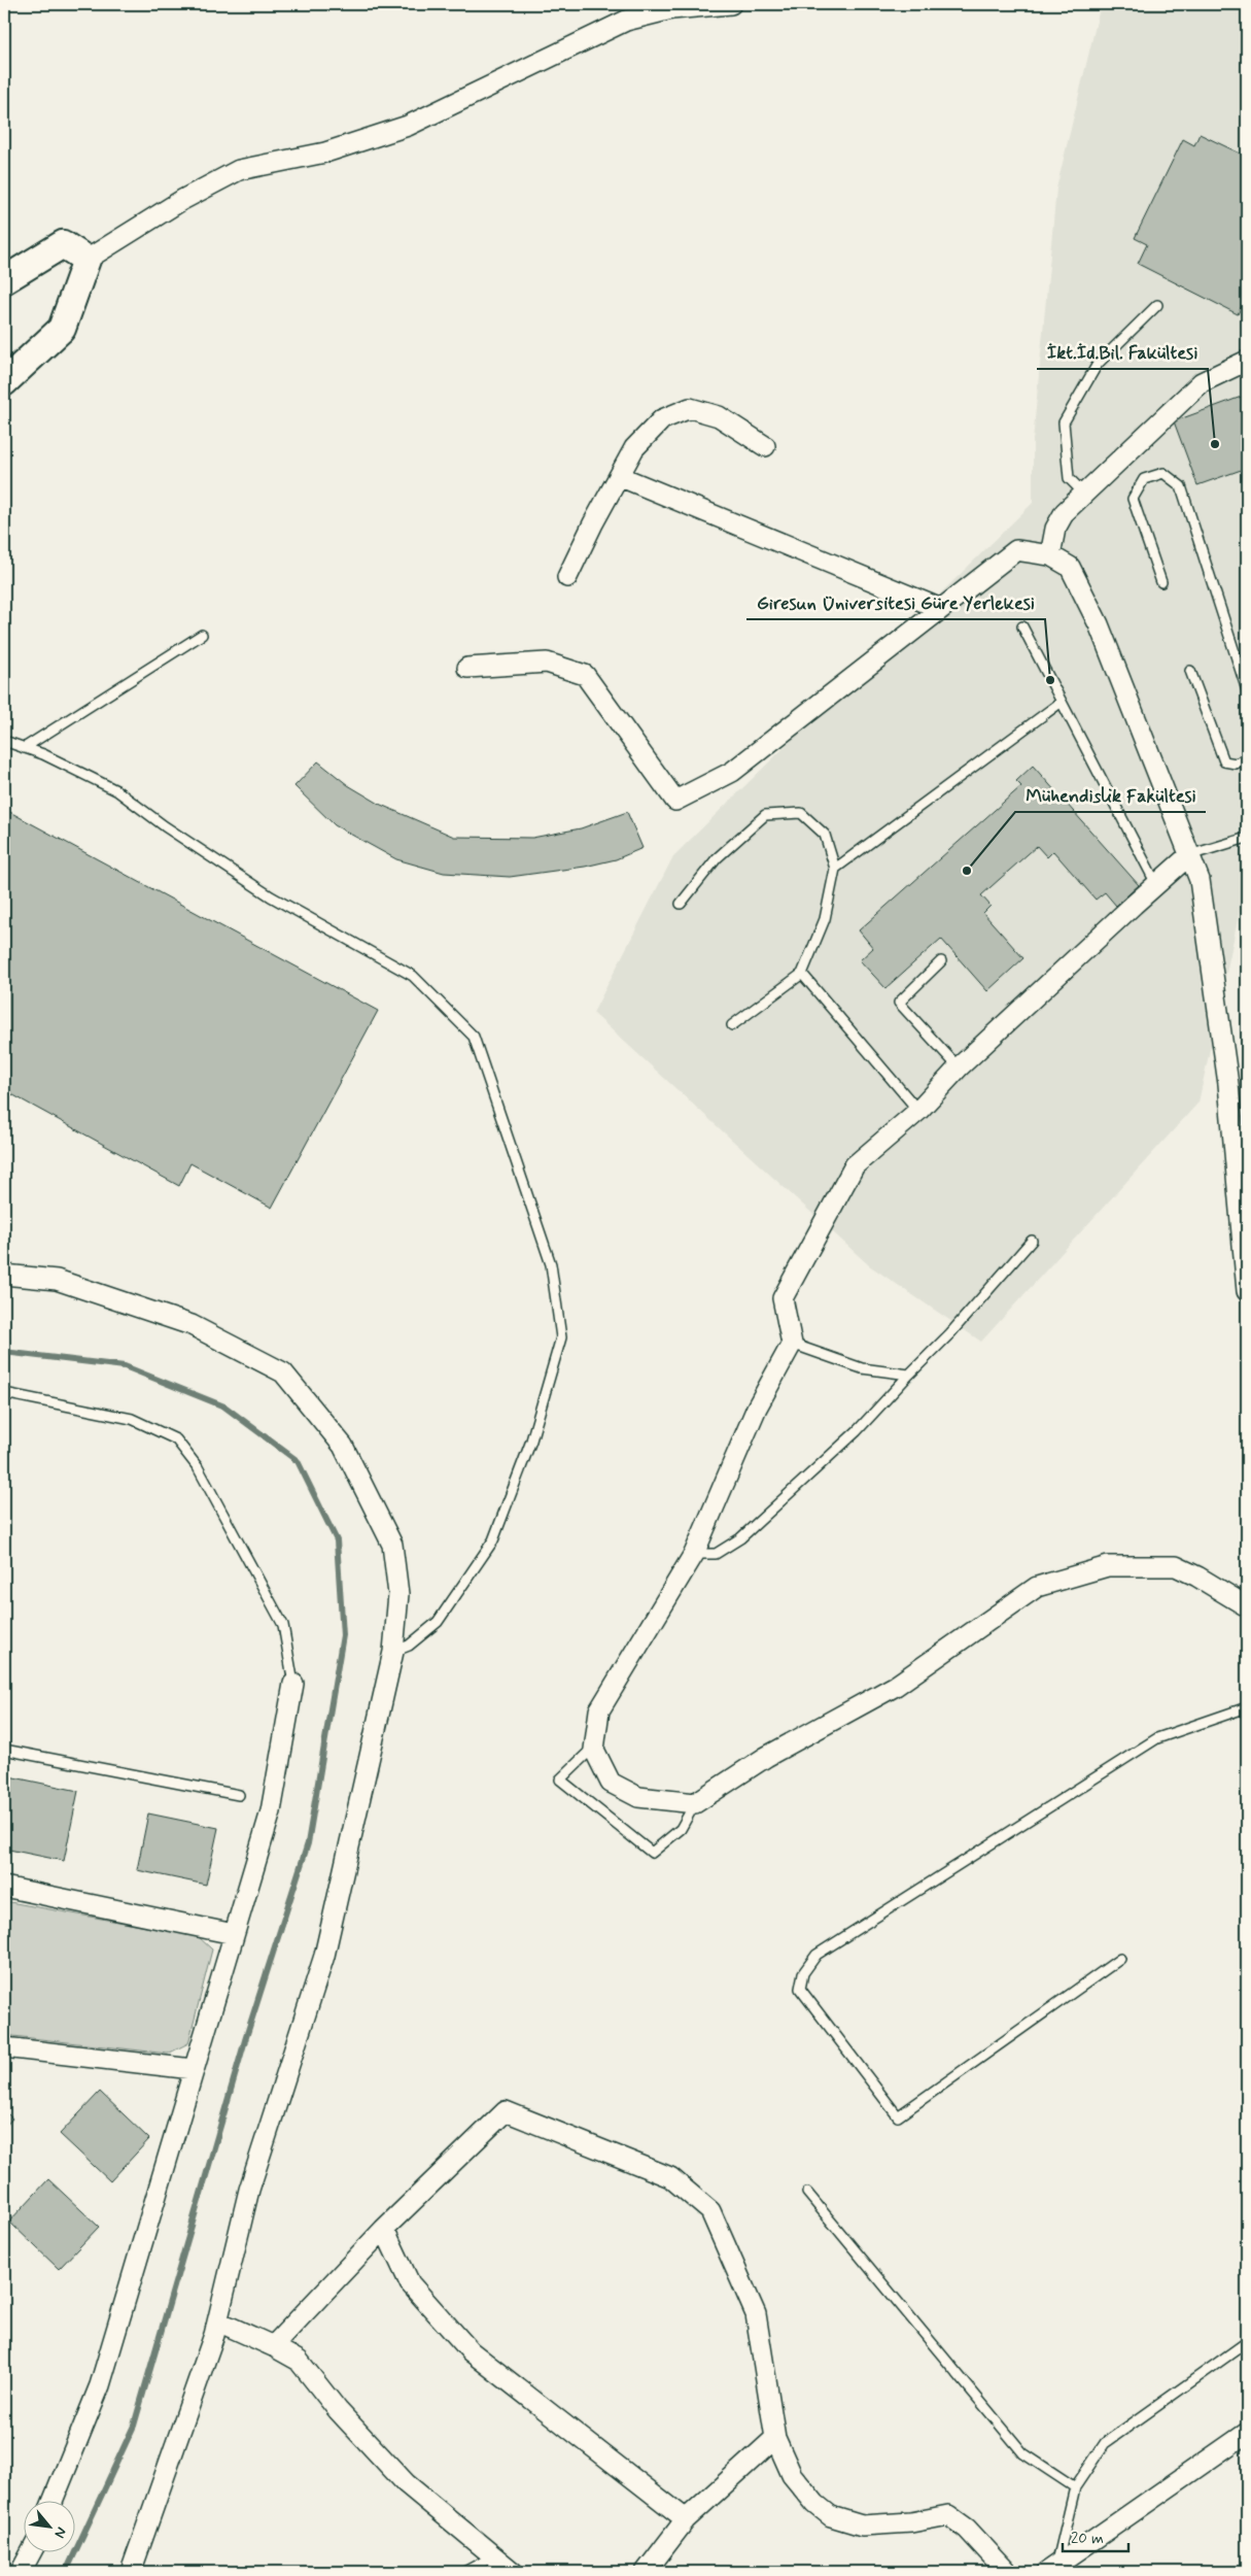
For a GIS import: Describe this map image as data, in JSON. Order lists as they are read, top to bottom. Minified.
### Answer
{"places":["İkt.İd.Bil. Fakültesi","Giresun Üniversitesi Güre Yerlekesi","Mühendislik Fakültesi"],"scale_bar":"20 m","north":"bottom right"}
